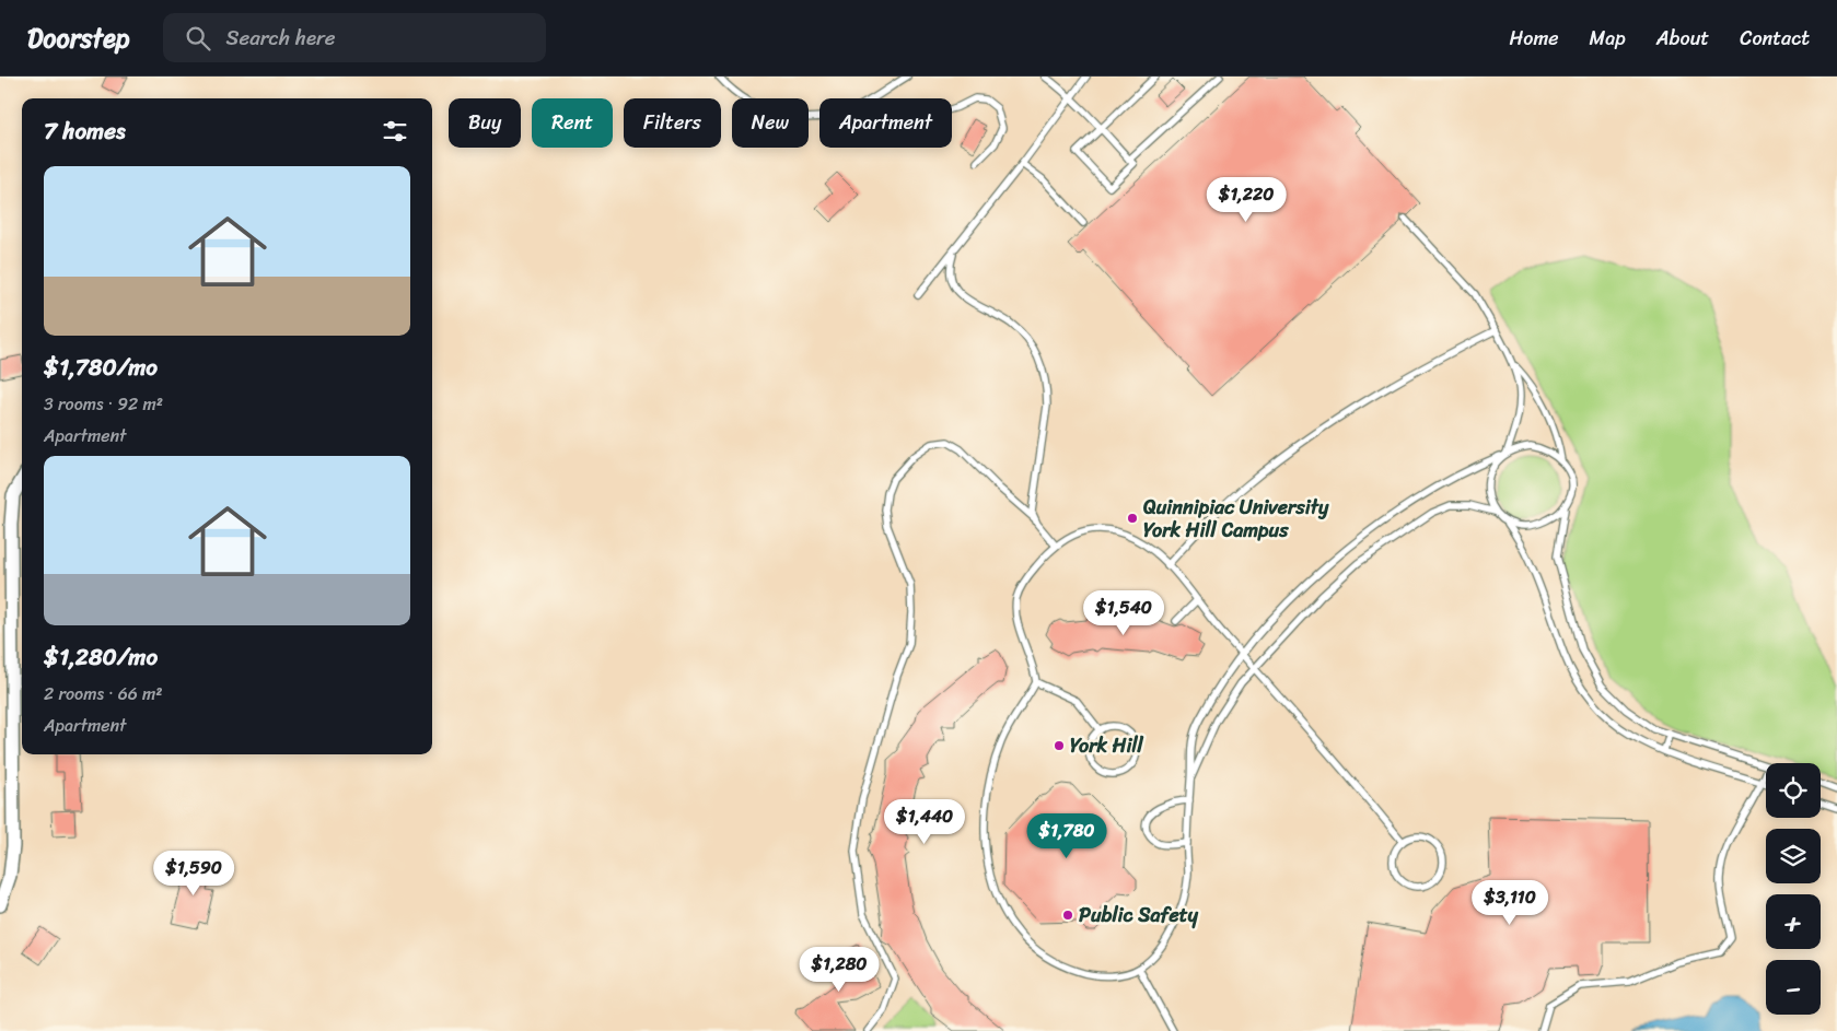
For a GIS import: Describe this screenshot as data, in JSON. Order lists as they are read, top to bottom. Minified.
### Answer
{"places":["Quinnipiac University York Hill Campus","York Hill","Public Safety"],"page":{"header":"Doorstep","search":"Search here","nav":["Home","Map","About","Contact"],"chip":["Buy","Rent","Filters","New","Apartment"],"heading":"7 homes","list":[{"name":"$1,780/mo","note":"3 rooms · 92 m² · Apartment"},{"name":"$1,280/mo","note":"2 rooms · 66 m² · Apartment"}],"price":["$1,220","$1,540","$1,440","$1,780","$1,590","$3,110","$1,280"],"map_buttons":["+","−"]}}
